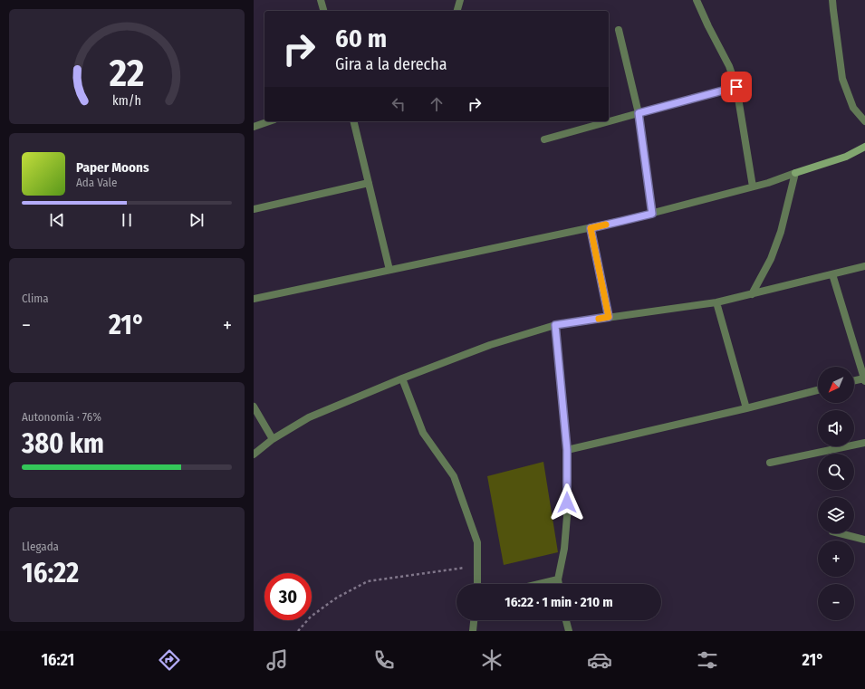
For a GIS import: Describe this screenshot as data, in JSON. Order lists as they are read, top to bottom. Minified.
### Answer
{"north":"bottom left","page":{"turn":["60 m","Gira a la derecha"],"song":["Paper Moons","Ada Vale"],"tile":["Clima",["Autonomía · 76%","380 km"],["Llegada","16:22"]],"heat":["−","21°","+"],"map_buttons":["+","−"],"limit":"30","trip":"16:22 · 1 min · 210 m","tabs":["16:21","21°"],"gauge":["22","km/h"]}}
